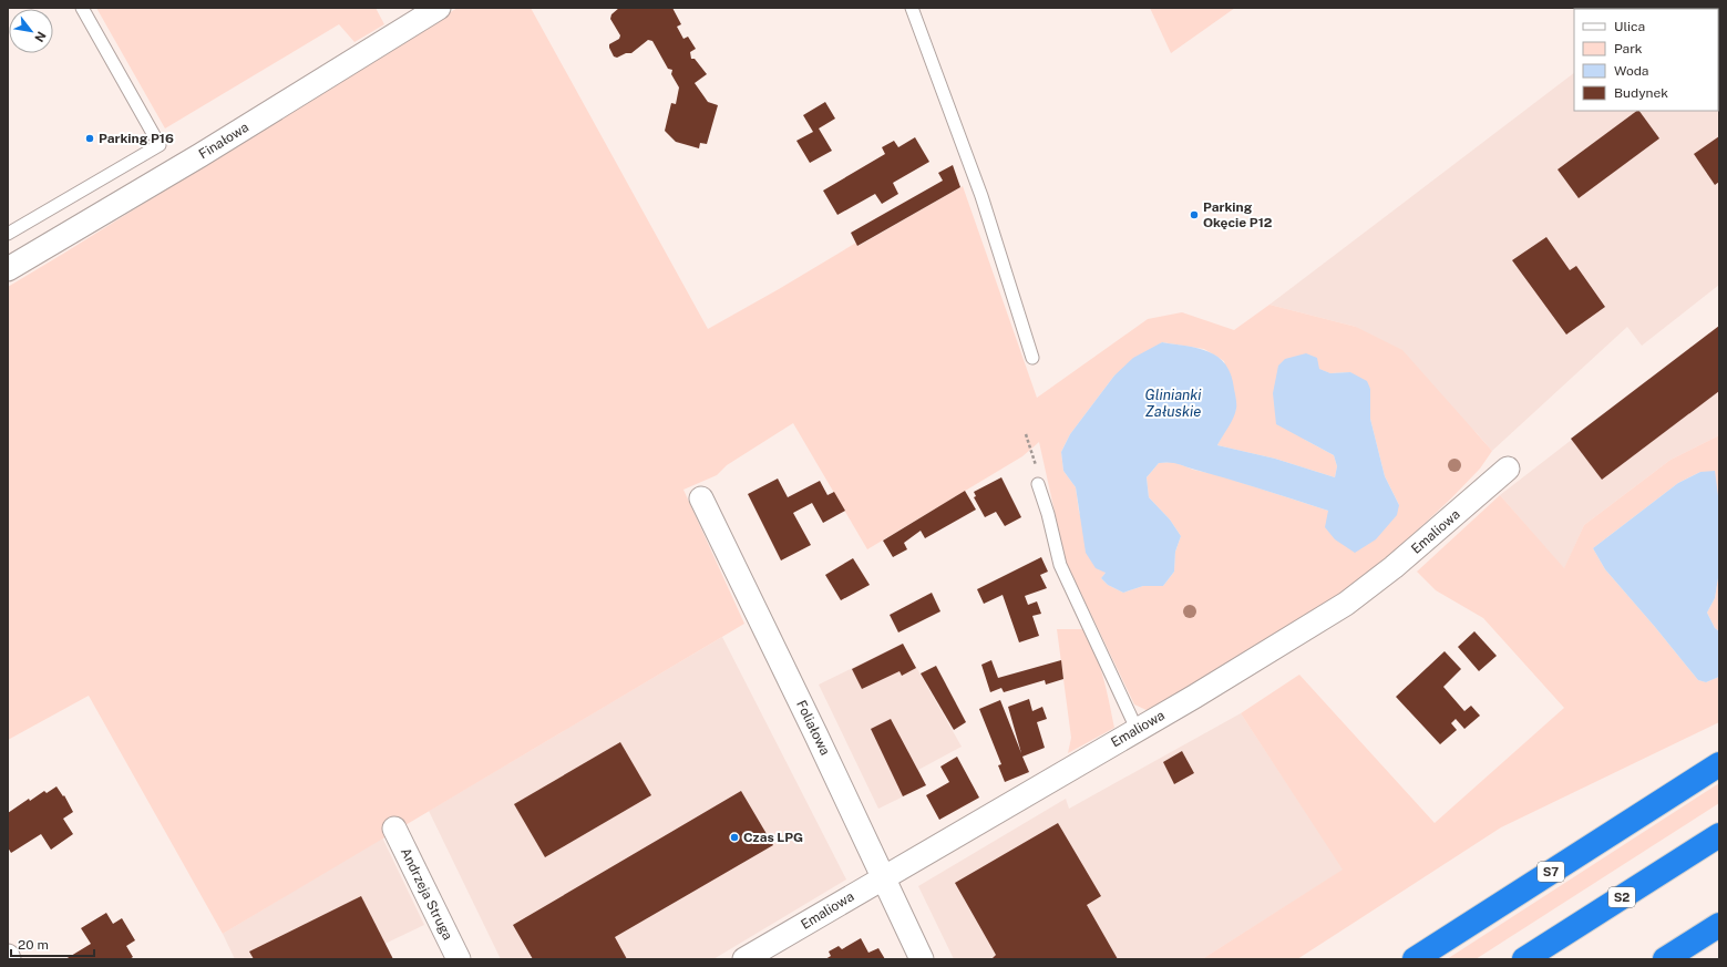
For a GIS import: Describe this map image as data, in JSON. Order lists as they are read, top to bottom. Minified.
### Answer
{"streets":{"highway":["S7","S2"],"street":["Finałowa","Emaliowa","Foliałowa","Andrzeja Struga"]},"crossings":[["Emaliowa","Foliałowa"]],"water":["Glinianki Załuskie"],"places":["Parking P16","Parking Okęcie P12","Czas LPG"],"legend":["Ulica","Park","Woda","Budynek"],"scale_bar":"20 m","north":"bottom right"}
